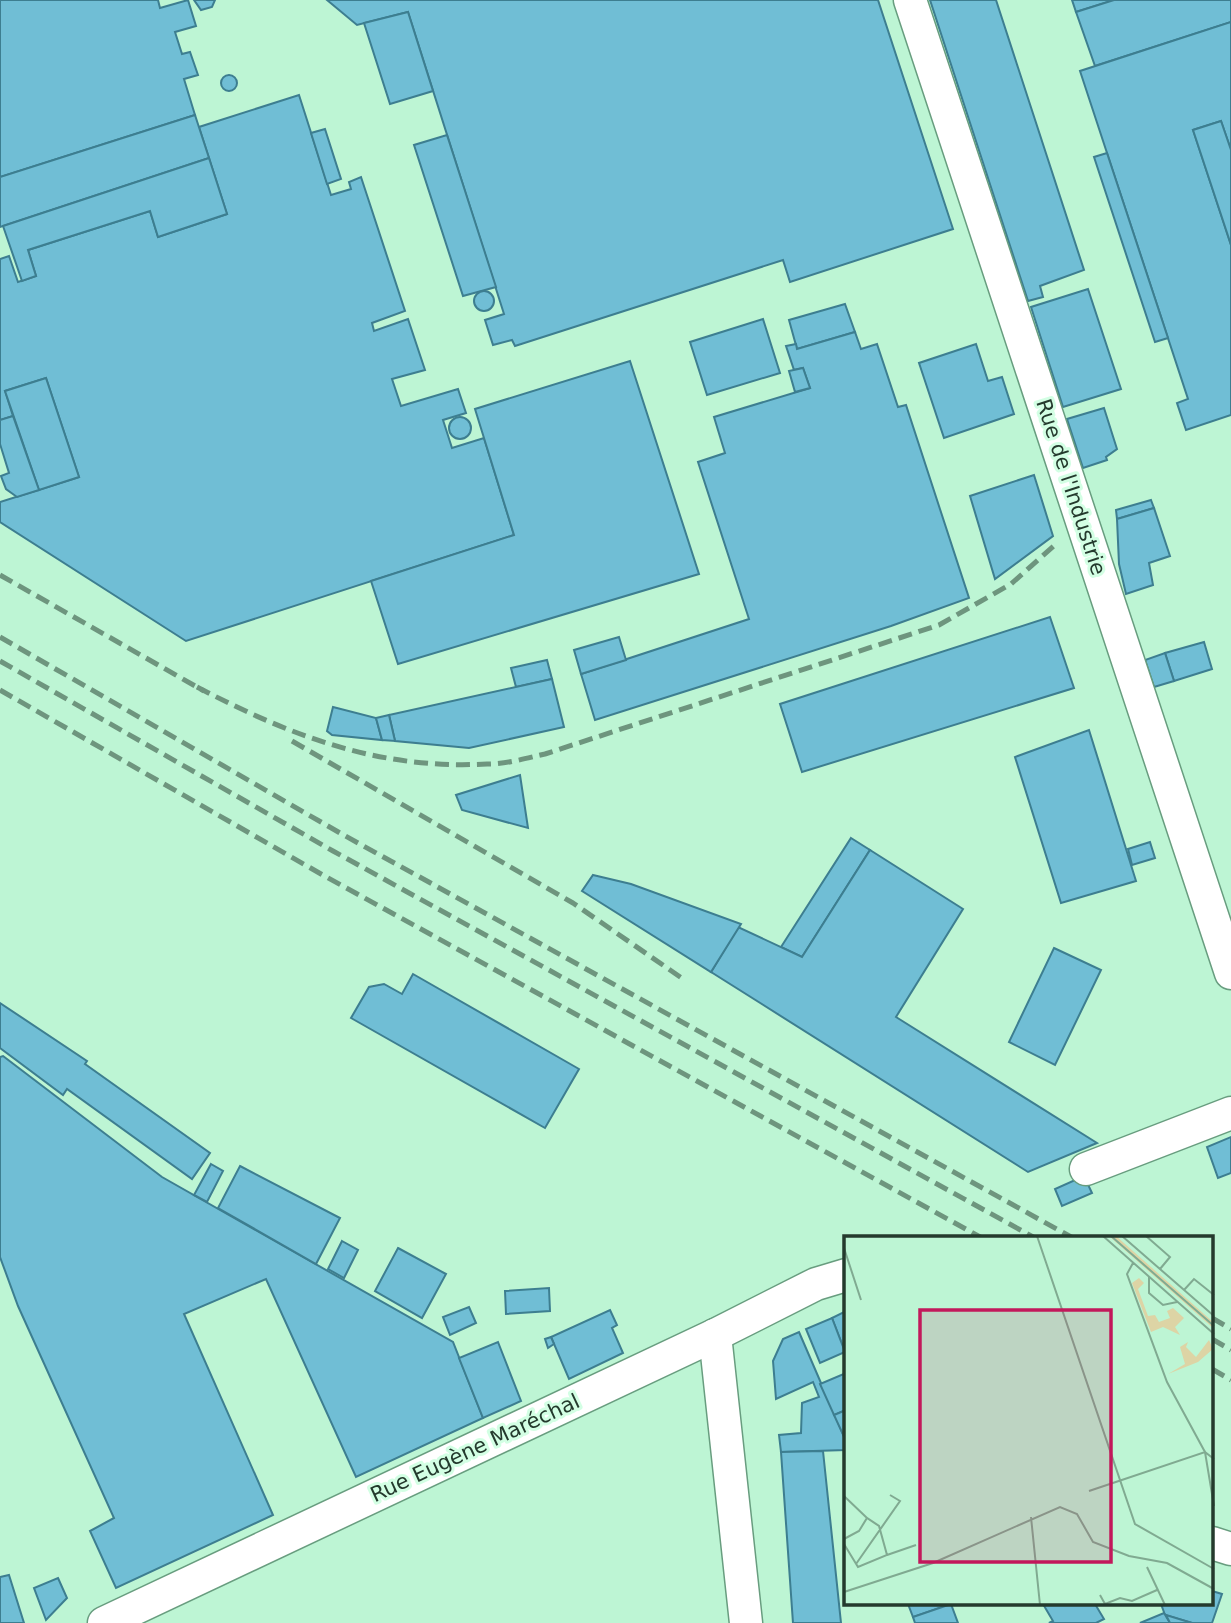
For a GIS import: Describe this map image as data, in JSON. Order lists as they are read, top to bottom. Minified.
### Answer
{"streets":{"street":["Rue de l'Industrie","Rue Eugène Maréchal"]}}
